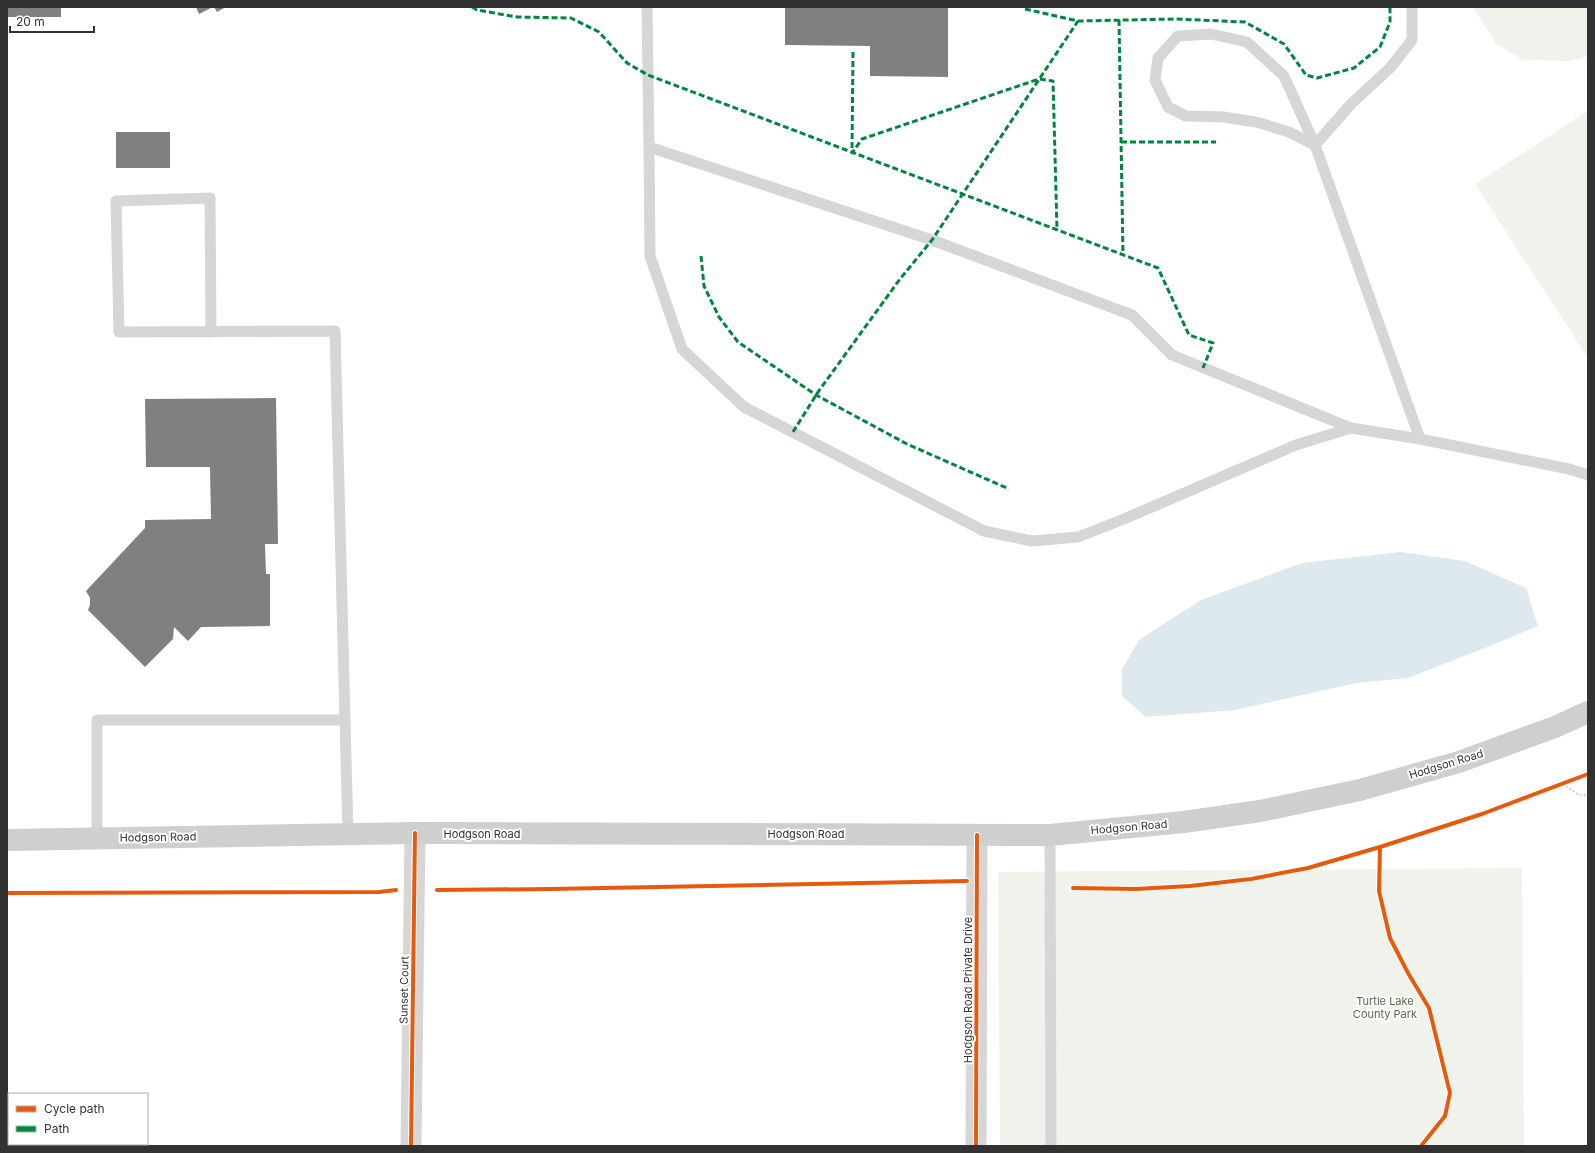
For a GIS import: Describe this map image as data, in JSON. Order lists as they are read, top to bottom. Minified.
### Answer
{"streets":{"main road":["Hodgson Road"],"street":["Sunset Court","Hodgson Road Private Drive"]},"crossings":[["Hodgson Road","Sunset Court"],["Hodgson Road","Hodgson Road Private Drive"]],"parks":["Turtle Lake County Park"],"legend":["Cycle path","Path"],"scale_bar":"20 m"}
